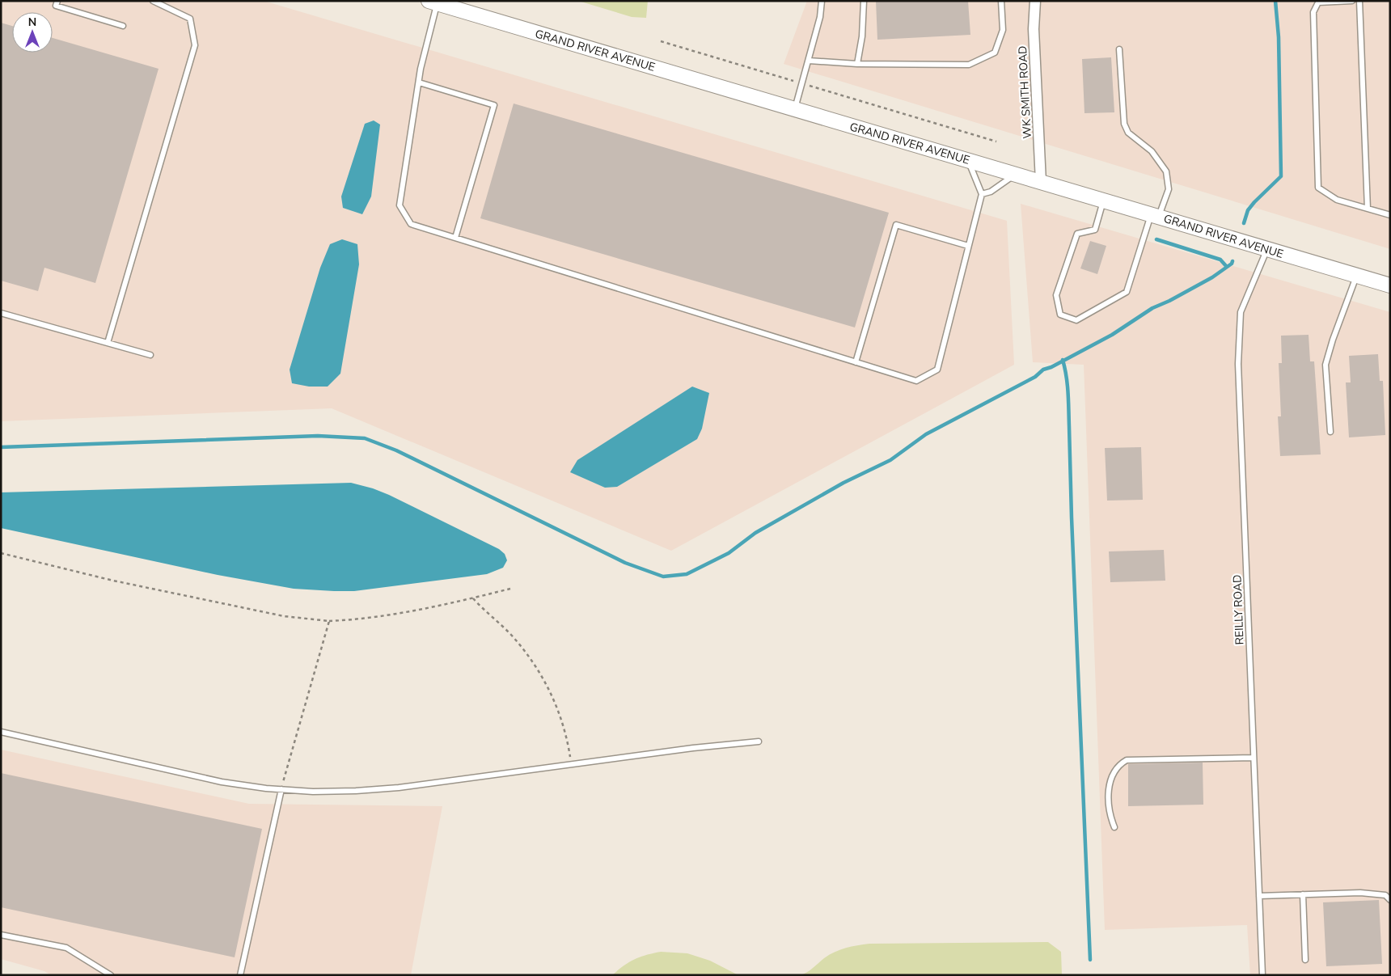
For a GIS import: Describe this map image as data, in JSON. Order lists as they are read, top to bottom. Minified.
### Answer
{"streets":{"main road":["GRAND RIVER AVENUE"],"street":["WK SMITH ROAD"],"lane":["REILLY ROAD"]},"crossings":[["GRAND RIVER AVENUE","WK SMITH ROAD"],["GRAND RIVER AVENUE","REILLY ROAD"]],"north":"top"}
